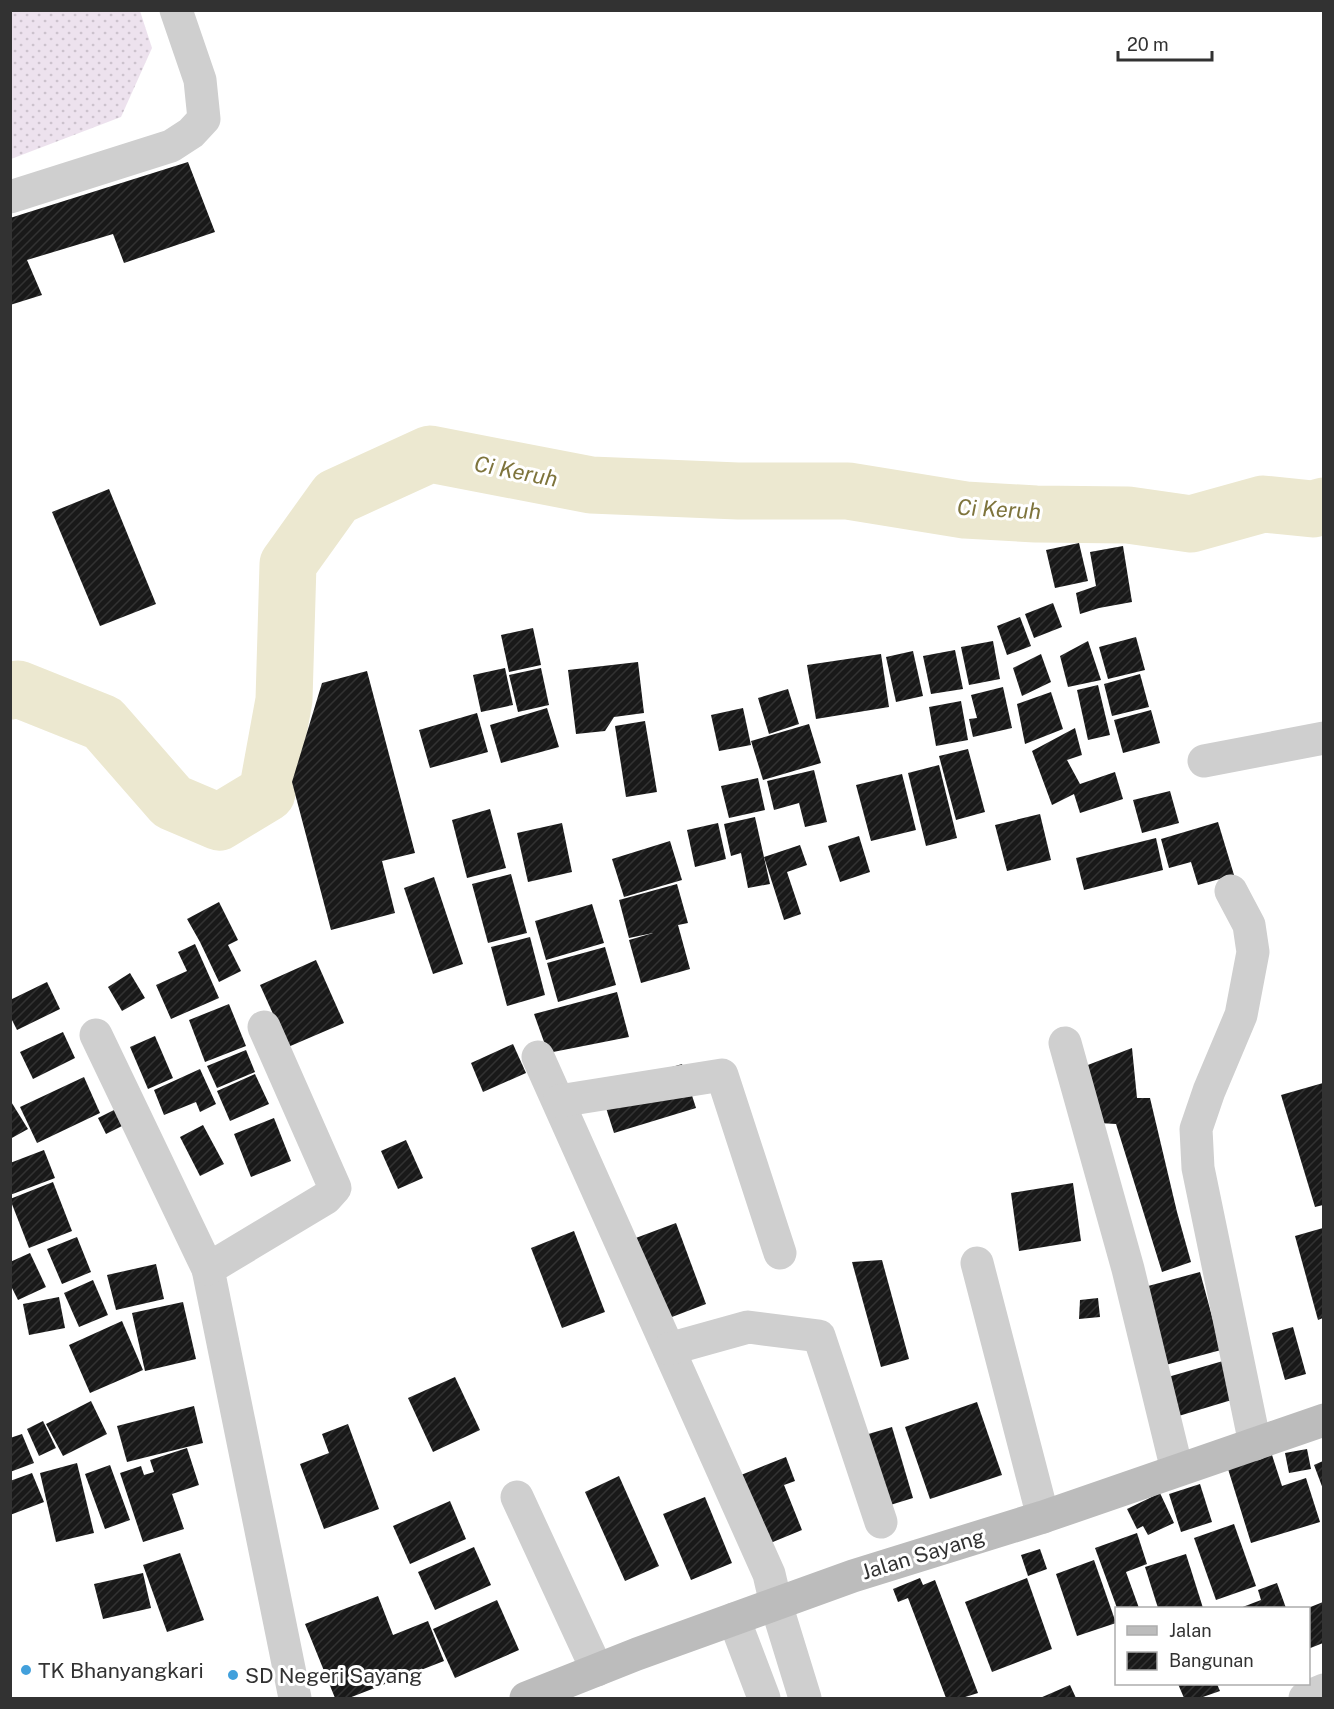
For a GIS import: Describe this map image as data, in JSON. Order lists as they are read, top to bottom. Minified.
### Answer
{"streets":{"main road":["Jalan Sayang"]},"water":["Ci Keruh"],"places":["TK Bhanyangkari","SD Negeri Sayang"],"legend":["Jalan","Bangunan"],"scale_bar":"20 m"}
